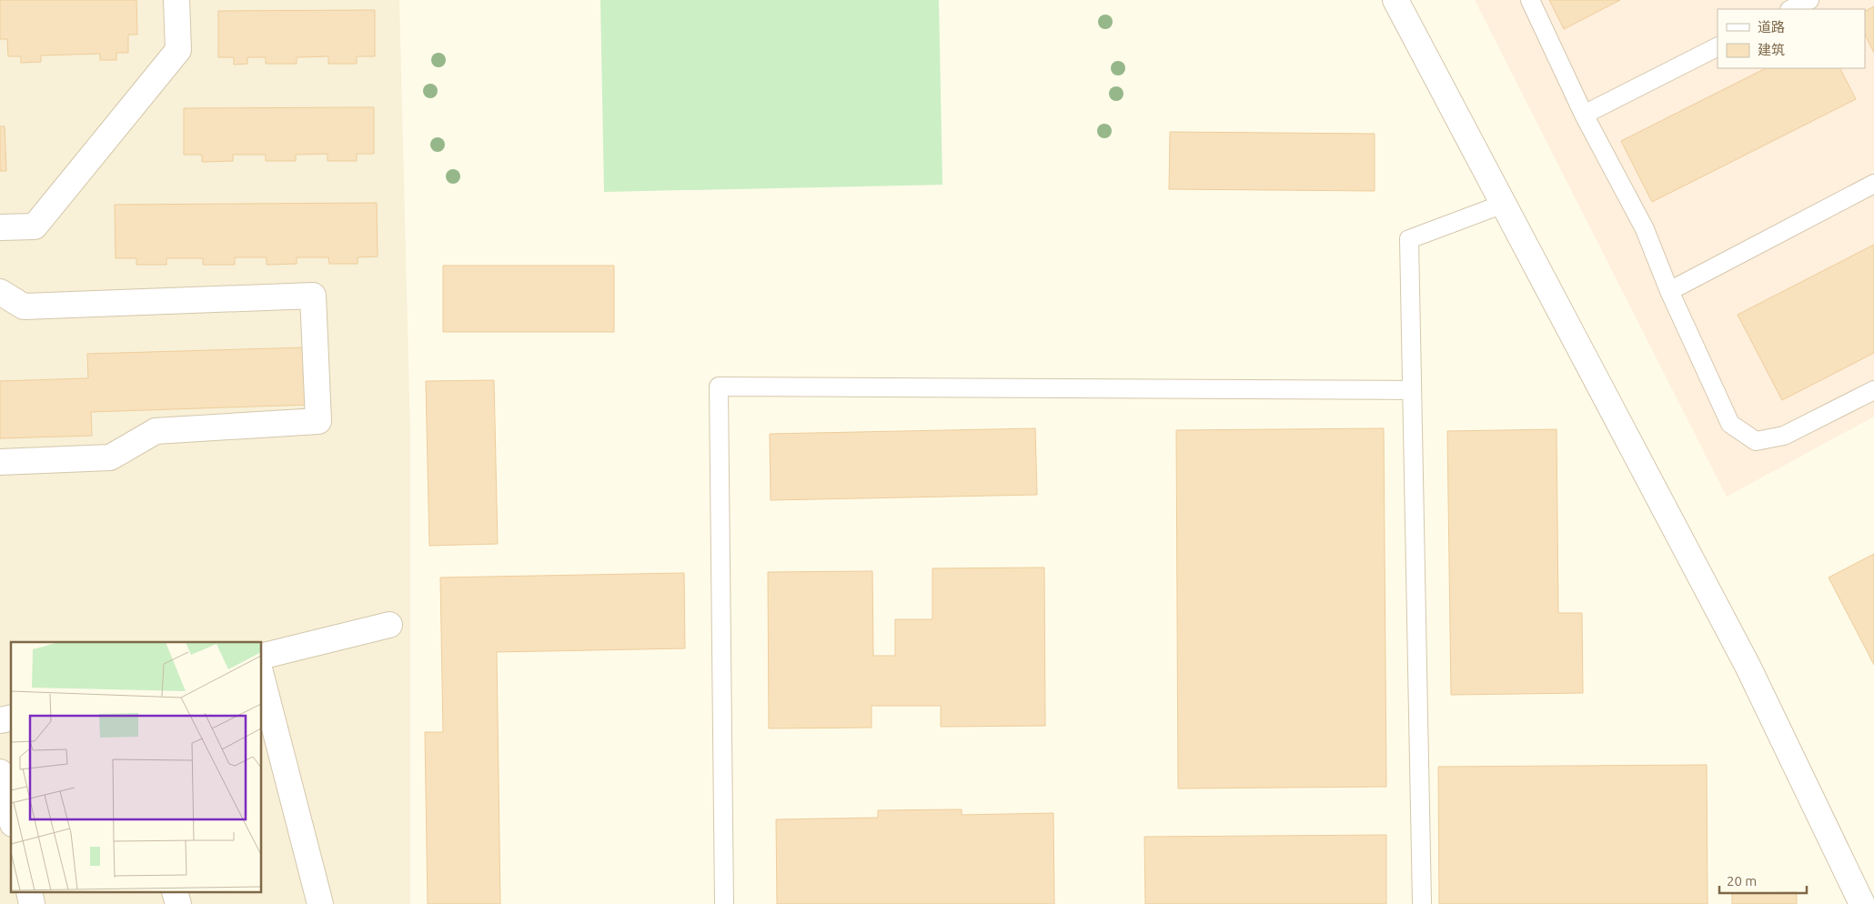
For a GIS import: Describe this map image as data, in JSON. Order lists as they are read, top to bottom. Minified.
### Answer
{"legend":["道路","建筑"],"scale_bar":"20 m"}
